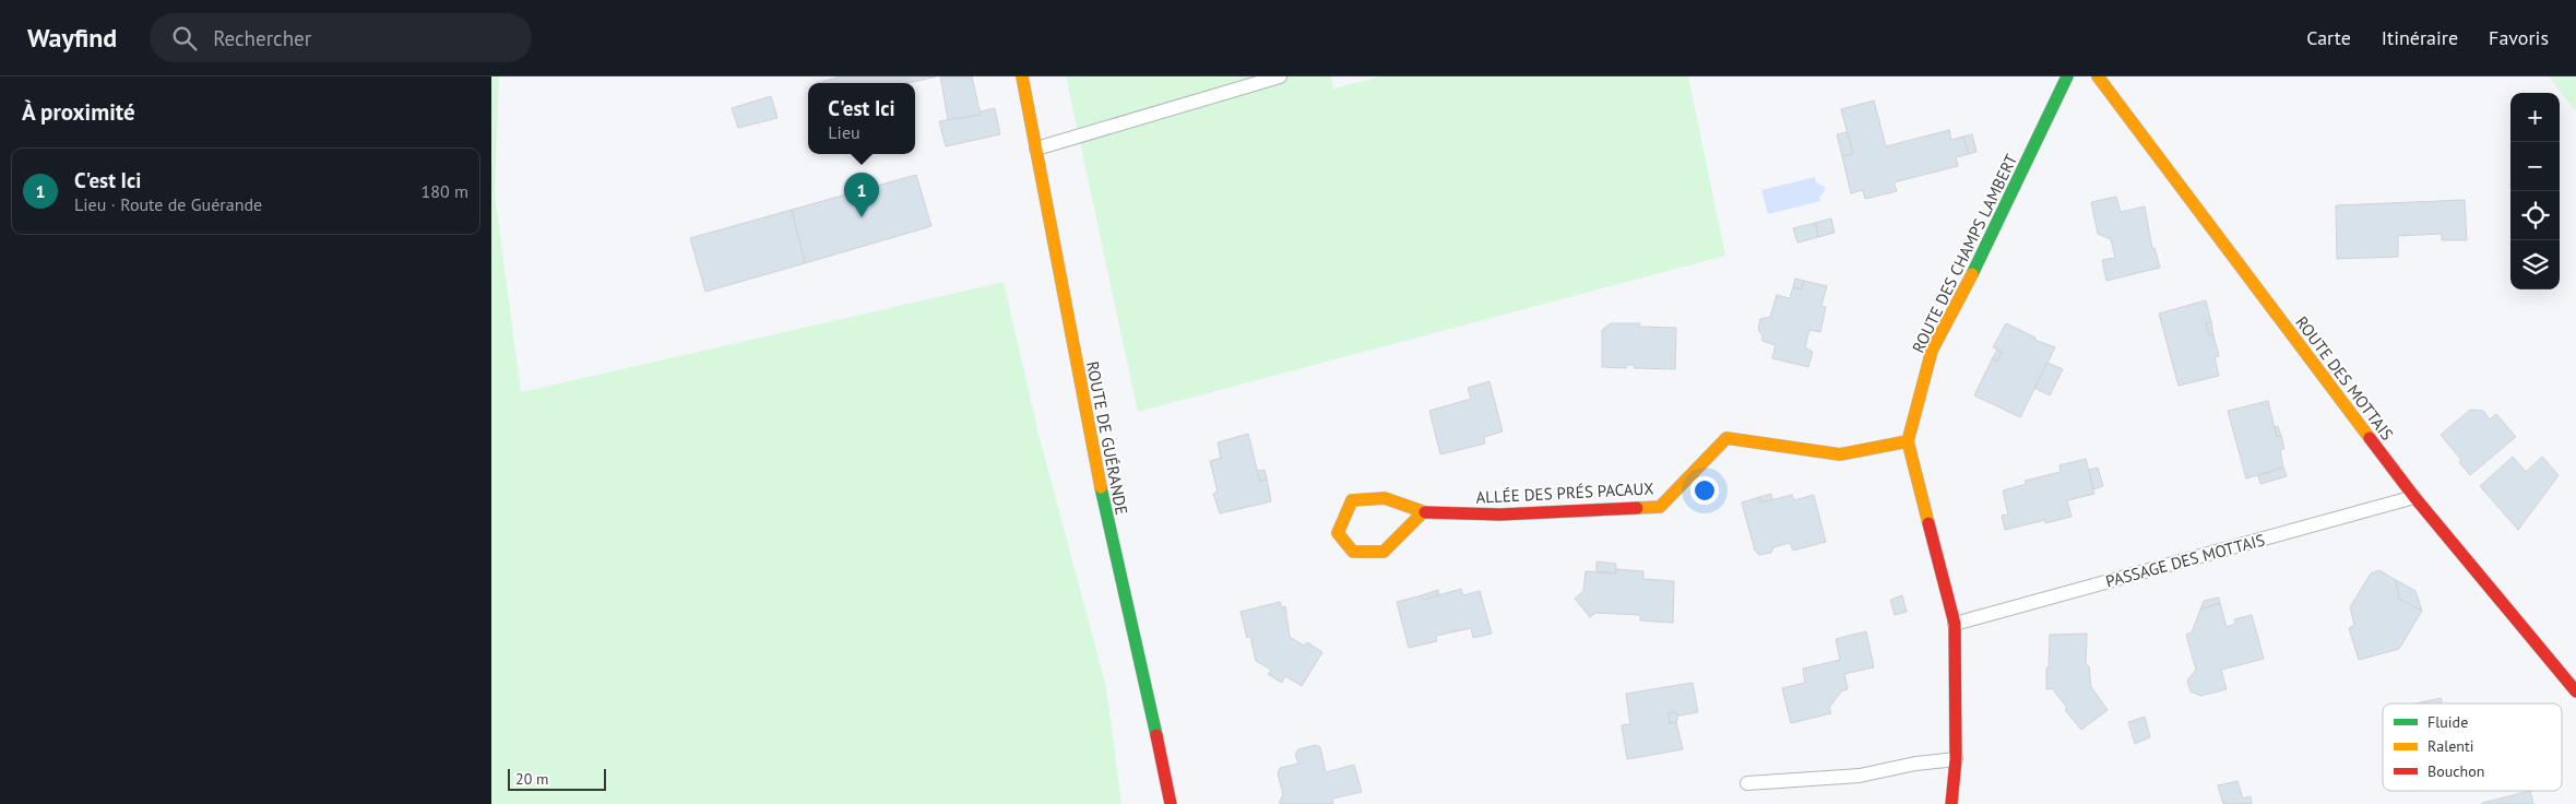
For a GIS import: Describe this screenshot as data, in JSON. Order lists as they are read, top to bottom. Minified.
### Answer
{"streets":{"street":["ROUTE DES CHAMPS LAMBERT","ROUTE DES MOTTAIS","ROUTE DE GUÉRANDE","ALLÉE DES PRÉS PACAUX"],"lane":["PASSAGE DES MOTTAIS"]},"crossings":[["ROUTE DES CHAMPS LAMBERT","ALLÉE DES PRÉS PACAUX"],["ROUTE DES CHAMPS LAMBERT","PASSAGE DES MOTTAIS"],["ROUTE DES MOTTAIS","PASSAGE DES MOTTAIS"]],"legend":["Fluide","Ralenti","Bouchon"],"scale_bar":"20 m","page":{"header":"Wayfind","search":"Rechercher","nav":["Carte","Itinéraire","Favoris"],"heading":"À proximité","popup":["C'est Ici","Lieu"],"map_buttons":["+","−"],"list":[{"mark":"1","name":"C'est Ici","note":"Lieu · Route de Guérande","value":"180 m"}],"pins":"1","scale":"20 m"}}
